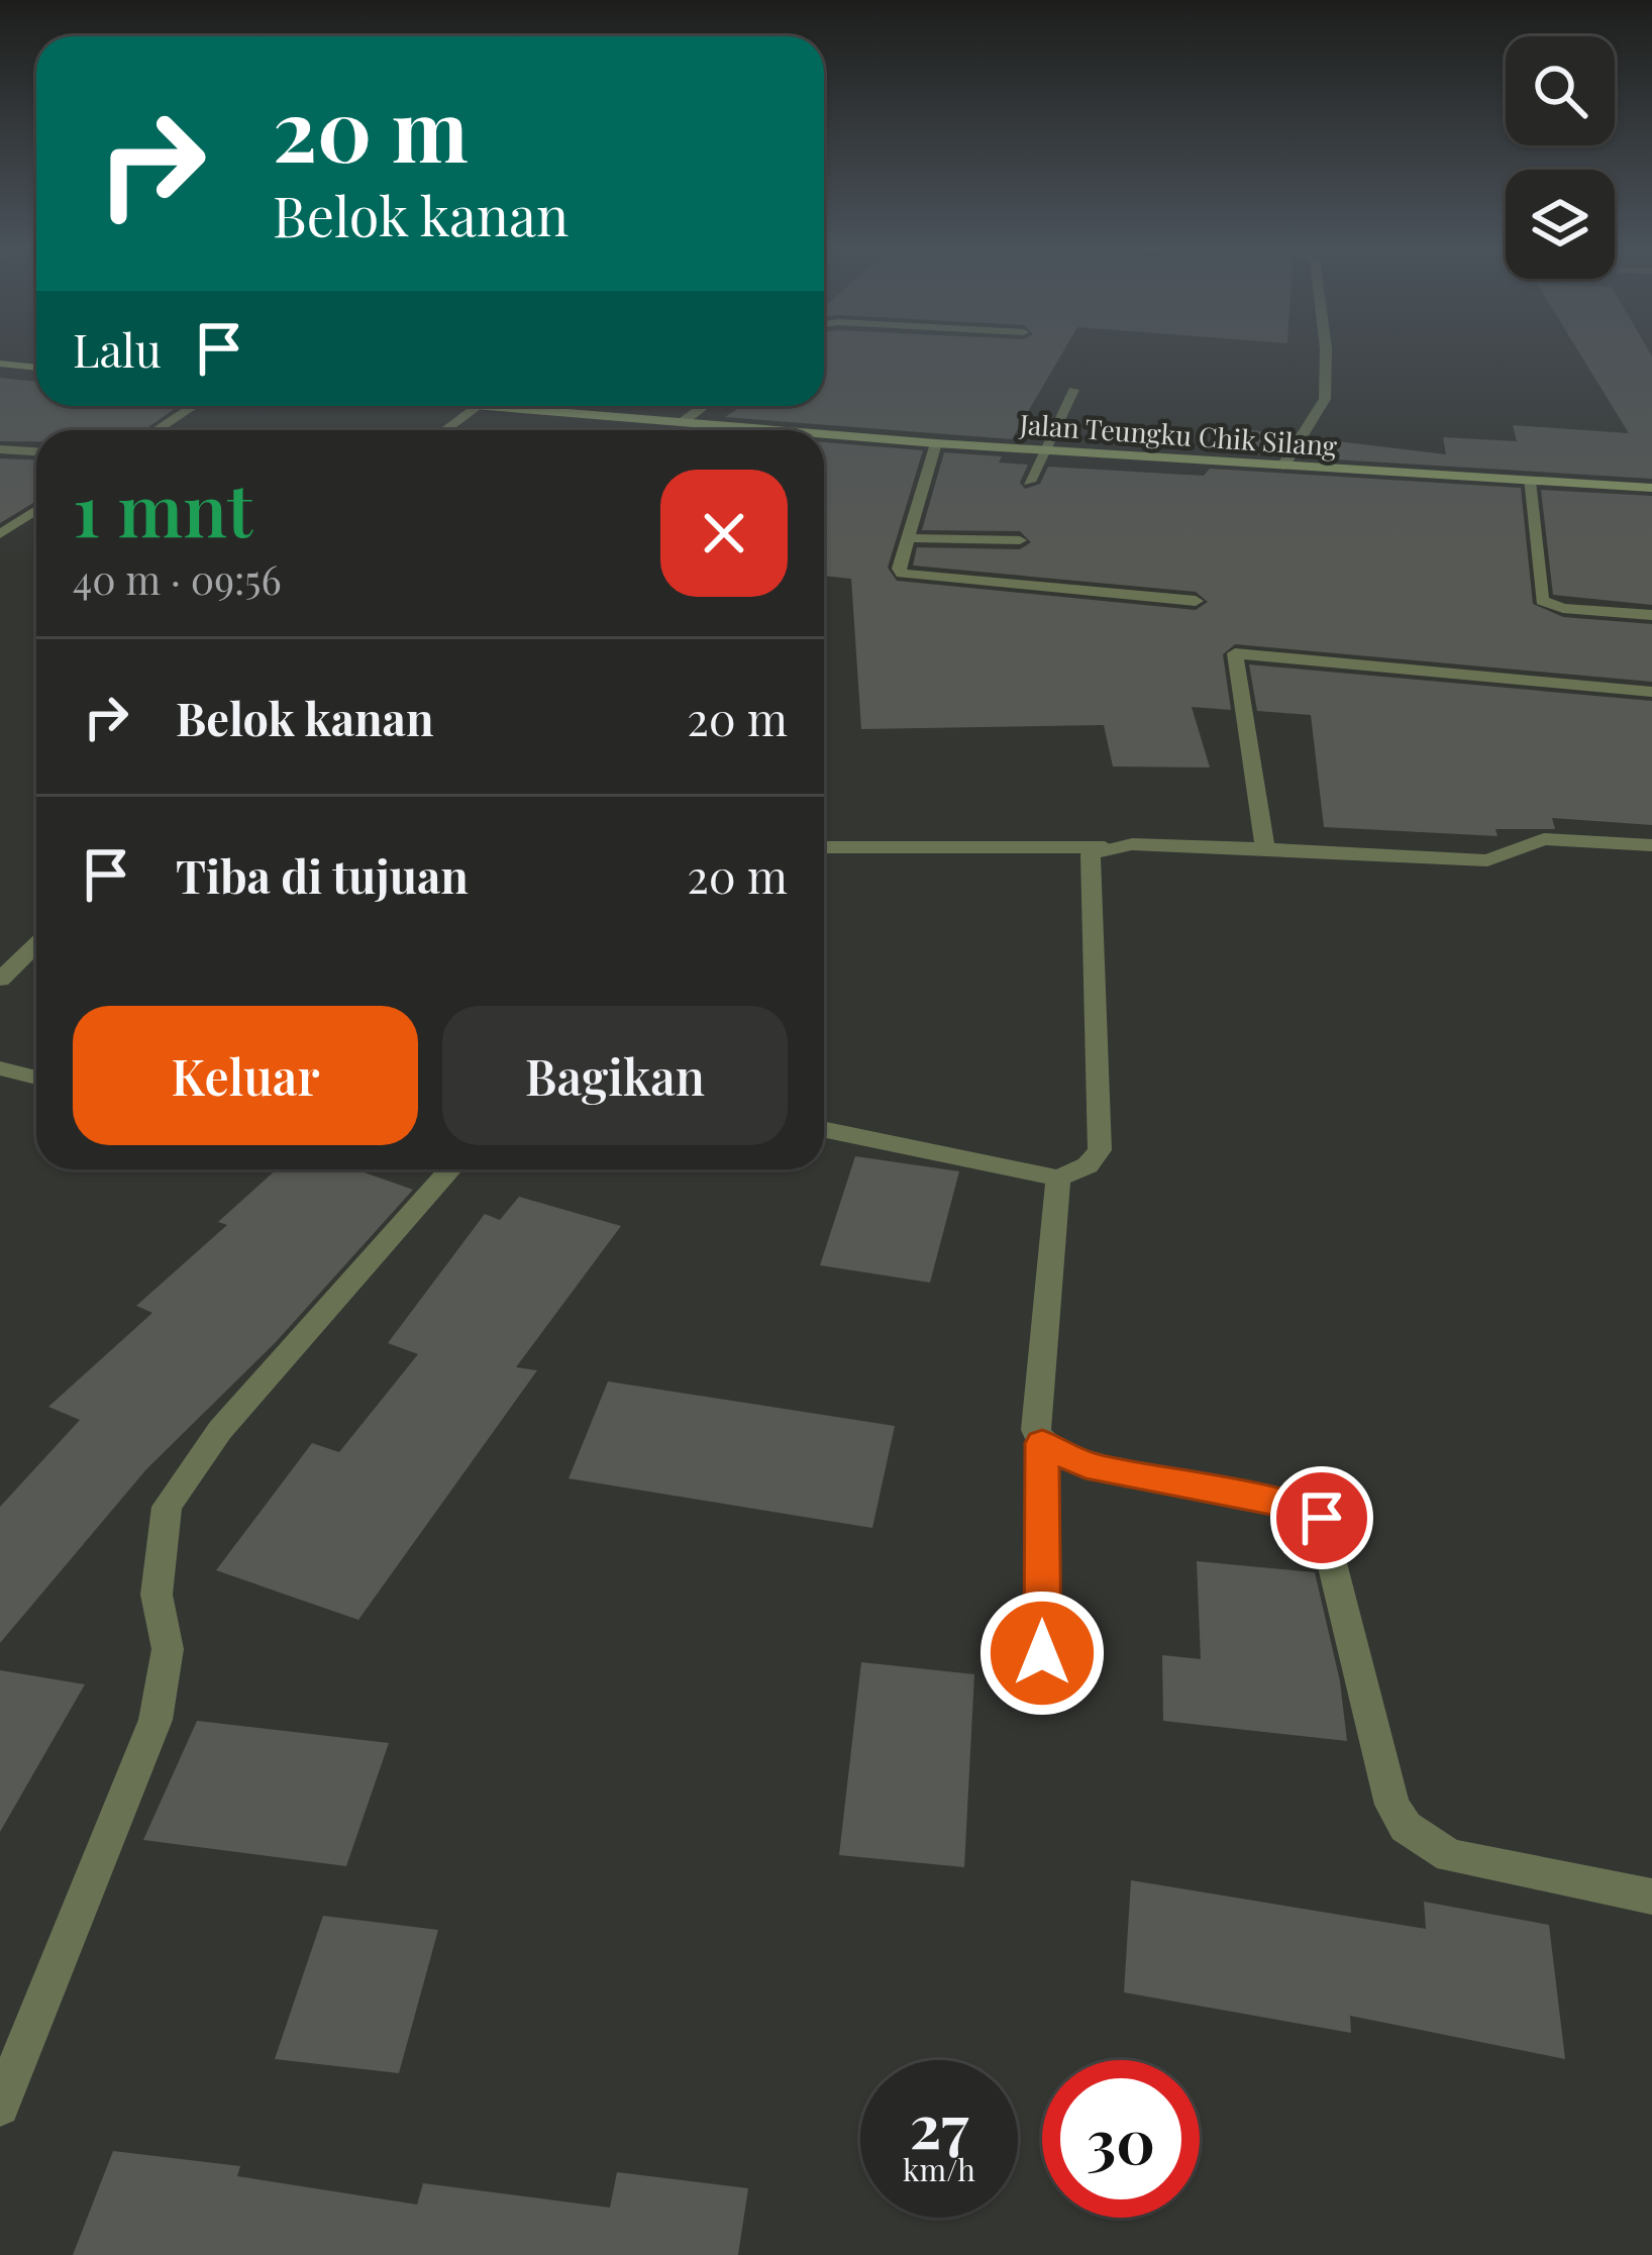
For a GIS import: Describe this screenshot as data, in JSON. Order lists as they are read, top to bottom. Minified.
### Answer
{"streets":{"street":["Jalan Teungku Chik Silang"]},"page":{"turn":["20 m","Belok kanan"],"then":"Lalu","heading":["1 mnt","40 m · 09:56"],"list":[{"name":"Belok kanan","value":"20 m"},{"name":"Tiba di tujuan","value":"20 m"}],"buttons":["Keluar","Bagikan"],"speed":"27 km/h","limit":"30"}}
